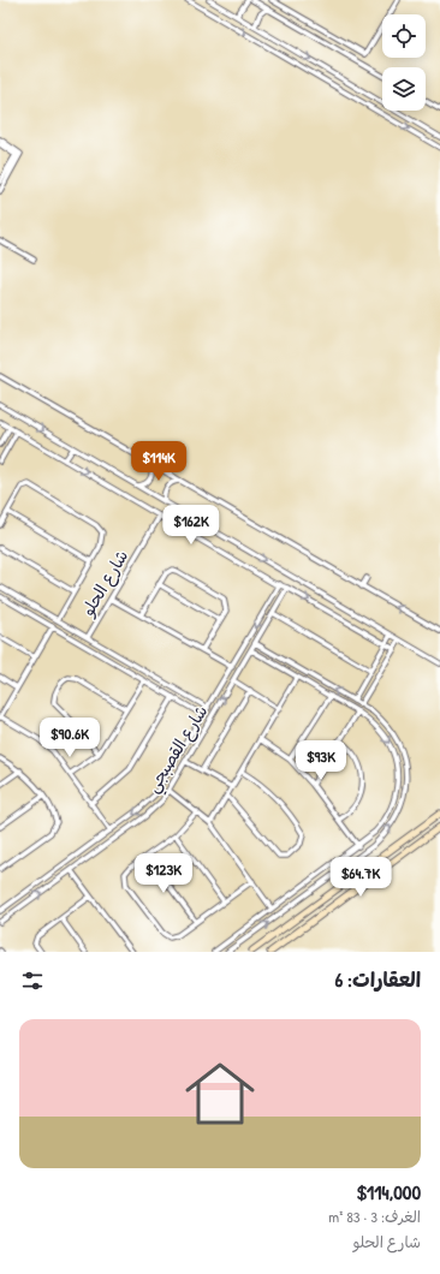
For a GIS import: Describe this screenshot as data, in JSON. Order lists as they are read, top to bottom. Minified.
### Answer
{"streets":{"street":["شارع الحلو","شارع القصبجي"]},"page":{"price":["$114K","$162K","$90.6K","$93K","$123K","$64.7K"],"heading":"العقارات: 6","list":[{"name":"$114,000","note":"الغرف: 3 · 83 m² · شارع الحلو"}]}}
